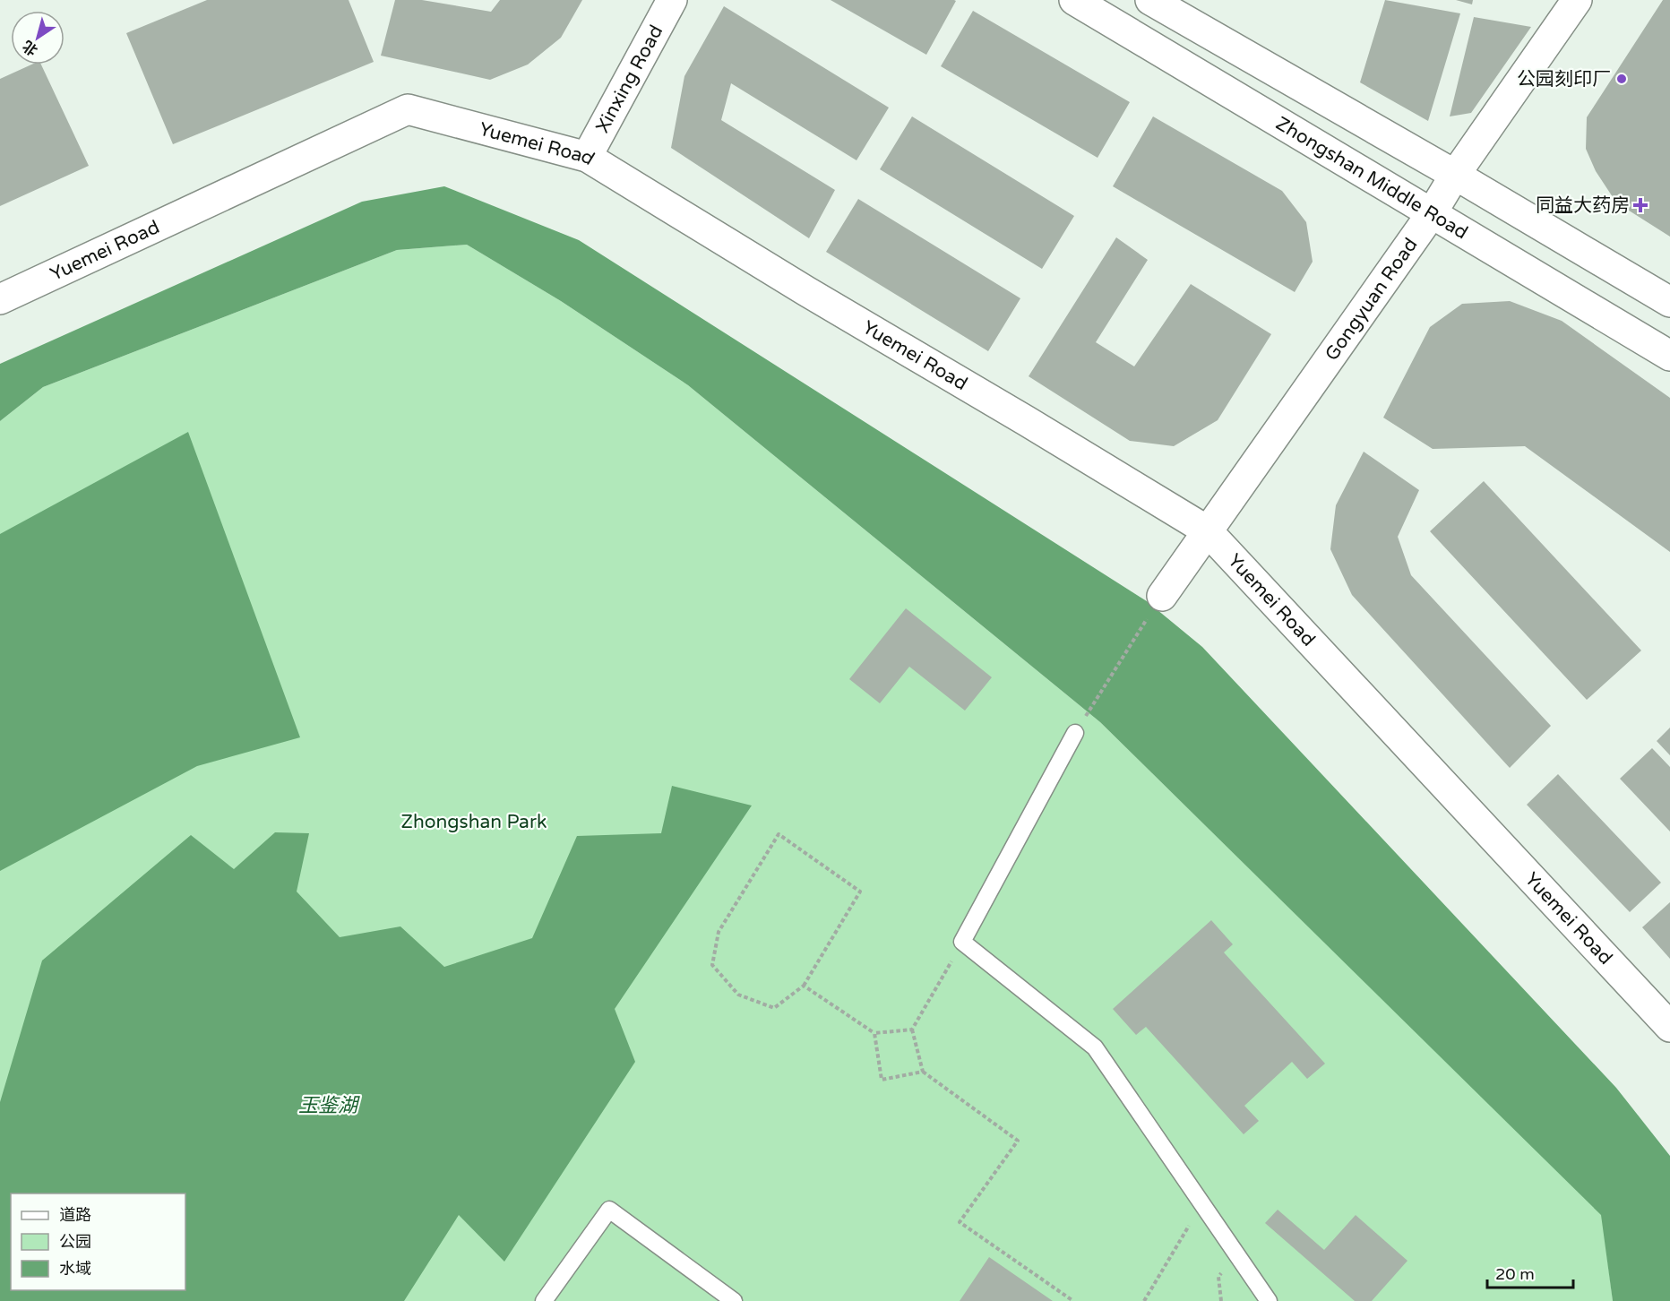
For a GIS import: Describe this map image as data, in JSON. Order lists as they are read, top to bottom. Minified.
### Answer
{"streets":{"street":["Xinxing Road","Yuemei Road","Zhongshan Middle Road","Gongyuan Road"]},"crossings":[["Xinxing Road","Yuemei Road"],["Yuemei Road","Gongyuan Road"],["Zhongshan Middle Road","Gongyuan Road"]],"water":["玉鉴湖"],"parks":["Zhongshan Park"],"places":{"other":["公园刻印厂"],"health":["同益大药房"]},"legend":["道路","公园","水域"],"scale_bar":"20 m","north":"bottom left"}
